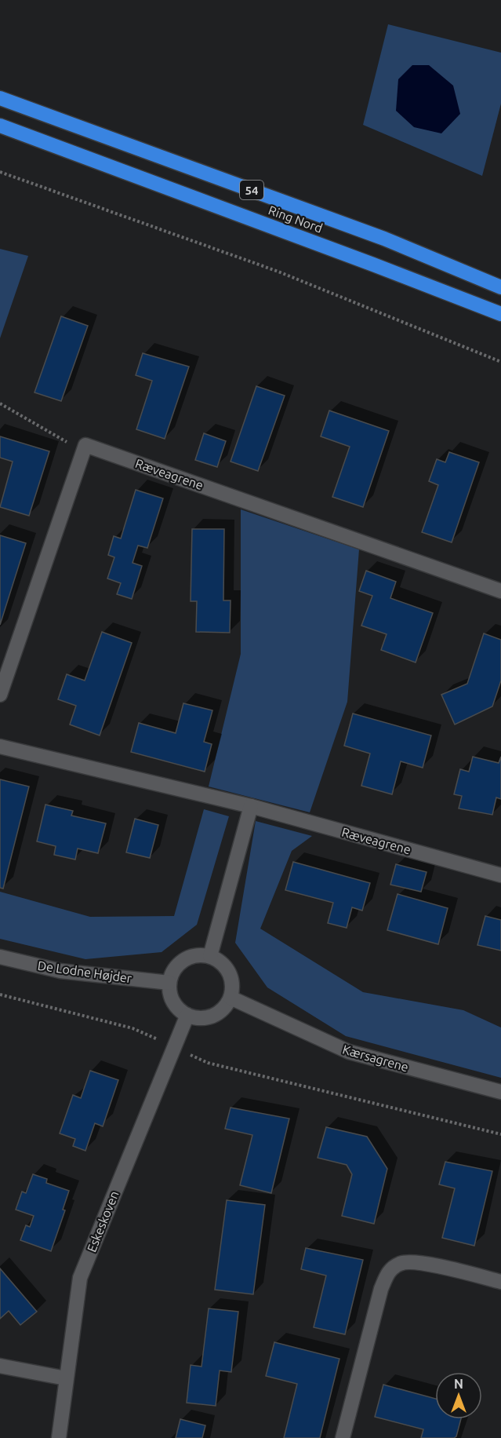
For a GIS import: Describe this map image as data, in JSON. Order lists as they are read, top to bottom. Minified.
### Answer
{"streets":{"highway":["54","Ring Nord"],"street":["Ræveagrene","De Lodne Højder","Kærsagrene","Eskeskoven"]},"crossings":[["De Lodne Højder","Kærsagrene"],["De Lodne Højder","Eskeskoven"],["Kærsagrene","Eskeskoven"]],"north":"top"}
